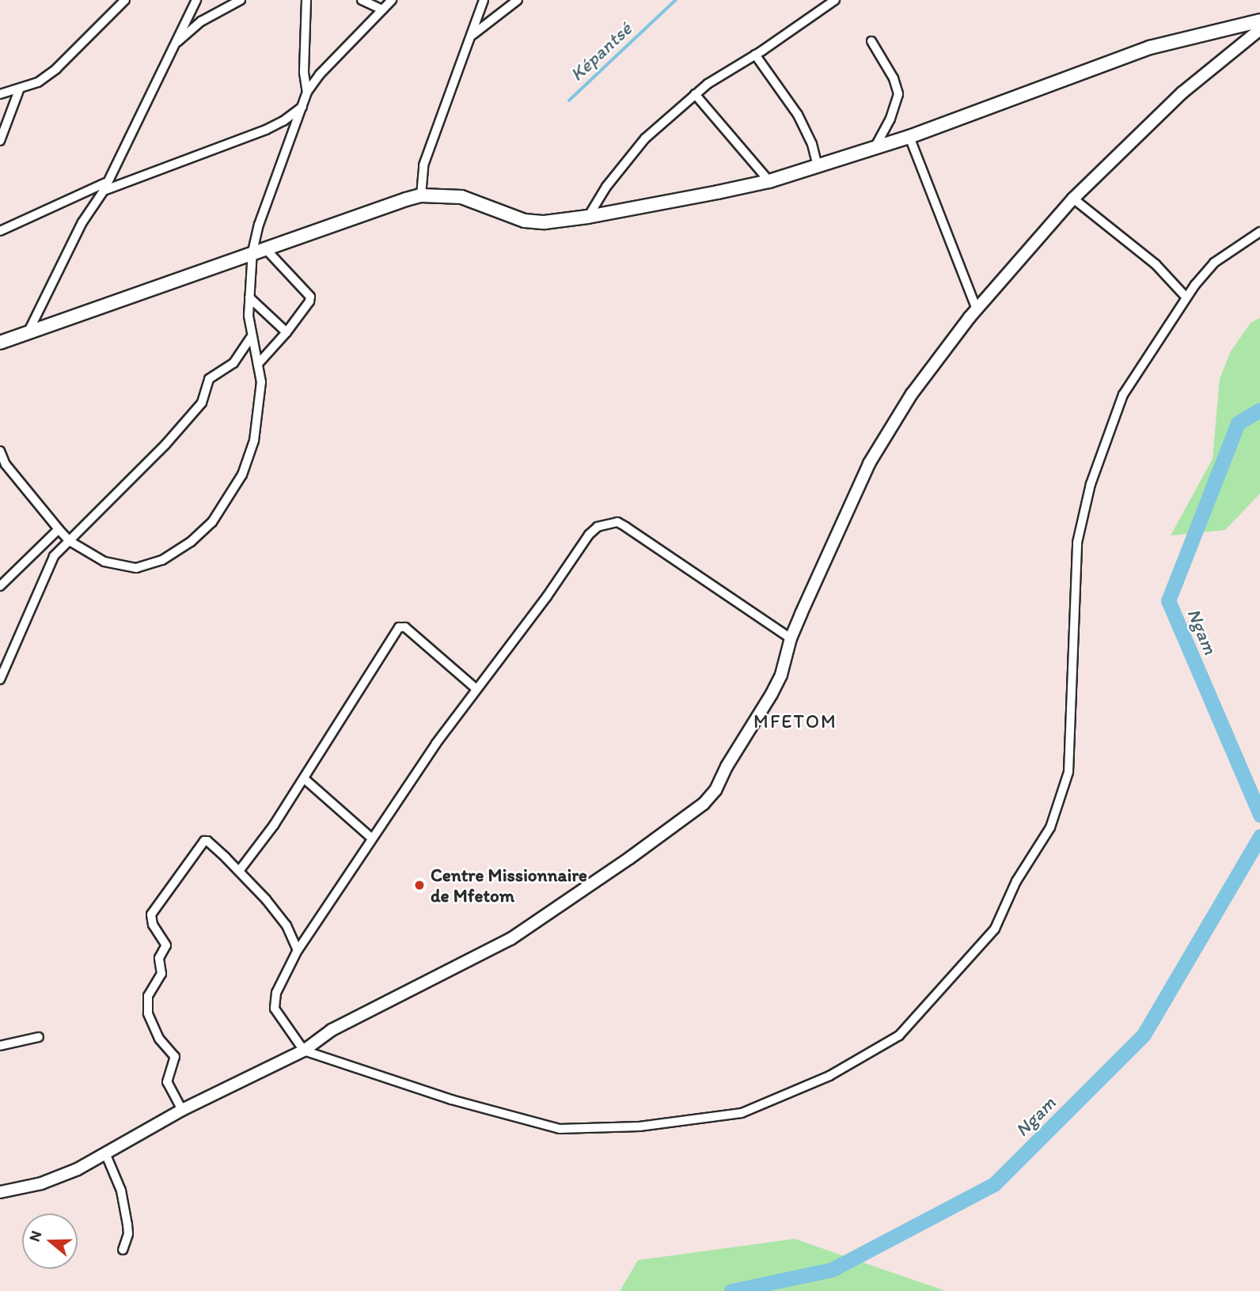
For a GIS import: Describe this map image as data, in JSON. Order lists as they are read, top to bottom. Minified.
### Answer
{"districts":["MFETOM"],"water":["Képantsé","Ngam"],"places":["Centre Missionnaire de Mfetom"],"north":"left"}
